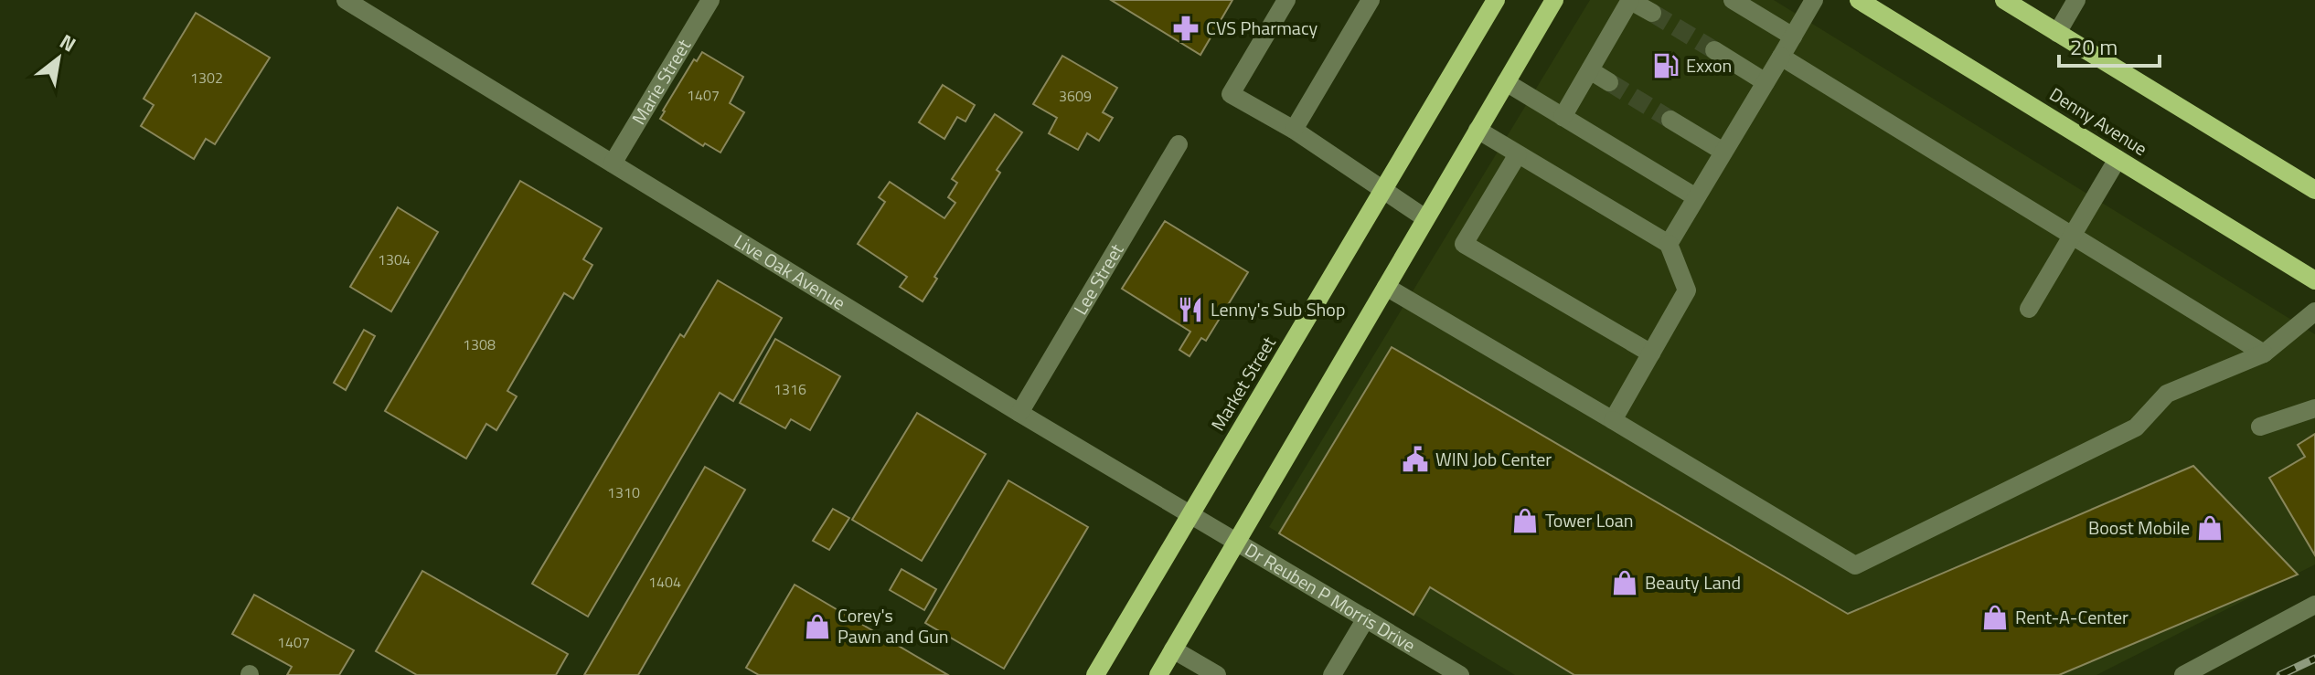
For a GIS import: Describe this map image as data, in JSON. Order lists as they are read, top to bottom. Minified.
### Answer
{"streets":{"main road":["Denny Avenue","Market Street"],"street":["Marie Street","Live Oak Avenue","Lee Street","Dr Reuben P Morris Drive"]},"crossings":[["Marie Street","Live Oak Avenue"],["Live Oak Avenue","Lee Street"],["Live Oak Avenue","Market Street"],["Live Oak Avenue","Dr Reuben P Morris Drive"]],"places":{"pharmacy":["CVS Pharmacy"],"fuel station":["Exxon"],"restaurant":["Lenny's Sub Shop"],"public building":["WIN Job Center"],"shop":["Tower Loan","Boost Mobile","Beauty Land","Rent-A-Center","Corey's Pawn and Gun"]},"house_numbers":["1302","1407","3609","1304","1308","1316","1310","1404","1407"],"scale_bar":"20 m","north":"top right"}
